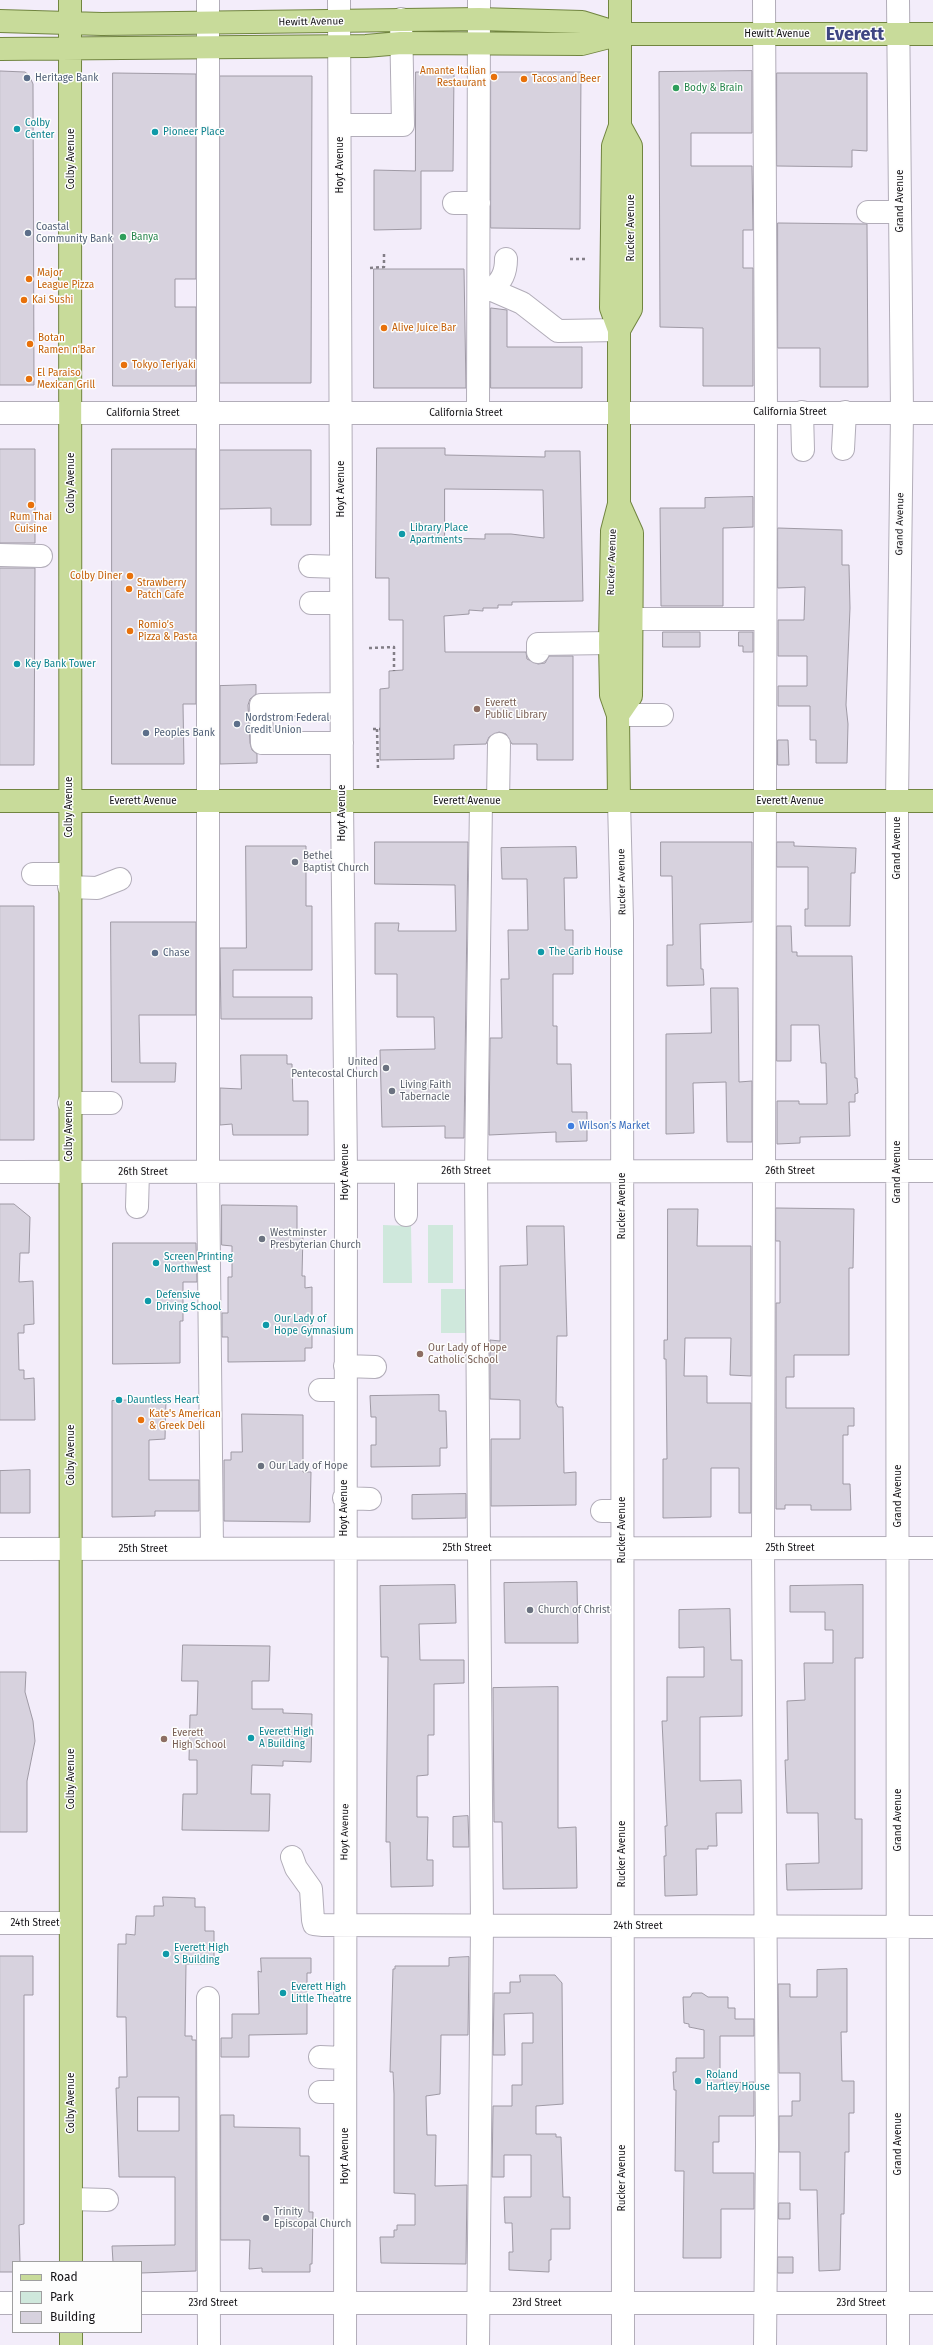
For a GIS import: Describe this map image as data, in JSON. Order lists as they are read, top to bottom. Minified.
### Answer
{"streets":{"main road":["Hewitt Avenue","Colby Avenue","Rucker Avenue","Everett Avenue"],"street":["Hoyt Avenue","Grand Avenue","California Street","26th Street","25th Street","24th Street","23rd Street"]},"crossings":[["Hewitt Avenue","Colby Avenue"],["Hewitt Avenue","Hoyt Avenue"],["Hewitt Avenue","Grand Avenue"],["Hewitt Avenue","Rucker Avenue"],["Colby Avenue","California Street"],["Colby Avenue","Everett Avenue"],["Colby Avenue","26th Street"],["Colby Avenue","25th Street"],["Colby Avenue","24th Street"],["Hoyt Avenue","California Street"],["Hoyt Avenue","Everett Avenue"],["Hoyt Avenue","26th Street"],["Hoyt Avenue","25th Street"],["Hoyt Avenue","24th Street"],["Hoyt Avenue","23rd Street"],["Grand Avenue","California Street"],["Grand Avenue","Everett Avenue"],["Grand Avenue","26th Street"],["Grand Avenue","25th Street"],["Grand Avenue","24th Street"],["Grand Avenue","23rd Street"],["Rucker Avenue","California Street"],["Rucker Avenue","Everett Avenue"],["Rucker Avenue","26th Street"],["Rucker Avenue","25th Street"],["Rucker Avenue","24th Street"],["Rucker Avenue","23rd Street"]],"districts":["Everett"],"places":["Amante Italian Restaurant","Heritage Bank","Tacos and Beer","Body & Brain","Colby Center","Pioneer Place","Coastal Community Bank","Banya","Major League Pizza","Kai Sushi","Alive Juice Bar","Botan Ramen n'Bar","Tokyo Teriyaki","El Paraiso Mexican Grill","Rum Thai Cuisine","Library Place Apartments","Colby Diner","Strawberry Patch Cafe","Romio’s Pizza & Pasta","Key Bank Tower","Everett Public Library","Nordstrom Federal Credit Union","Peoples Bank","Bethel Baptist Church","The Carib House","Chase","United Pentecostal Church","Living Faith Tabernacle","Wilson’s Market","Westminster Presbyterian Church","Screen Printing Northwest","Defensive Driving School","Our Lady of Hope Gymnasium","Our Lady of Hope Catholic School","Dauntless Heart","Kate's American & Greek Deli","Our Lady of Hope","Church of Christ","Everett High A Building","Everett High School","Everett High S Building","Everett High Little Theatre","Roland Hartley House","Trinity Episcopal Church"],"legend":["Road","Park","Building"]}
